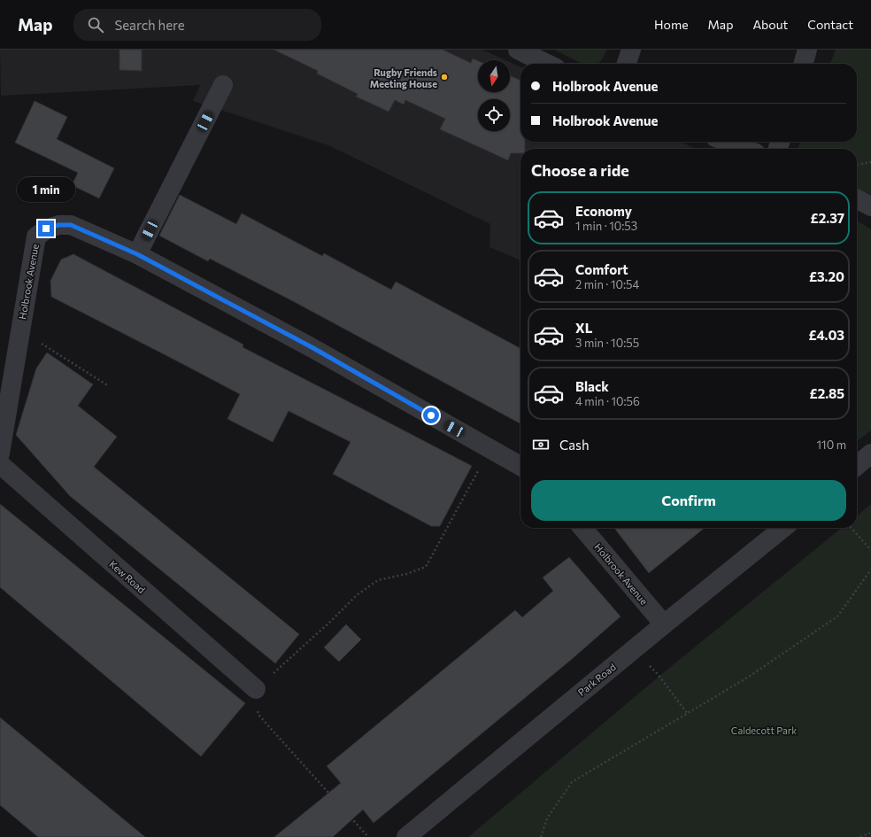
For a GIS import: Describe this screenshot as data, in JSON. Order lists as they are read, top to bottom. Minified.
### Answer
{"streets":{"street":["Holbrook Avenue","Kew Road","Park Road"]},"crossings":[["Holbrook Avenue","Park Road"]],"parks":["Caldecott Park"],"places":["Rugby Friends Meeting House"],"north":"bottom","page":{"header":"Map","search":"Search here","nav":["Home","Map","About","Contact"],"banner":["Holbrook Avenue","Holbrook Avenue"],"heading":"Choose a ride","bubble":"1 min","list":[{"name":"Economy","note":"1 min · 10:53","value":"£2.37"},{"name":"Comfort","note":"2 min · 10:54","value":"£3.20"},{"name":"XL","note":"3 min · 10:55","value":"£4.03"},{"name":"Black","note":"4 min · 10:56","value":"£2.85"}],"pay":["Cash","110 m"],"buttons":"Confirm"}}
